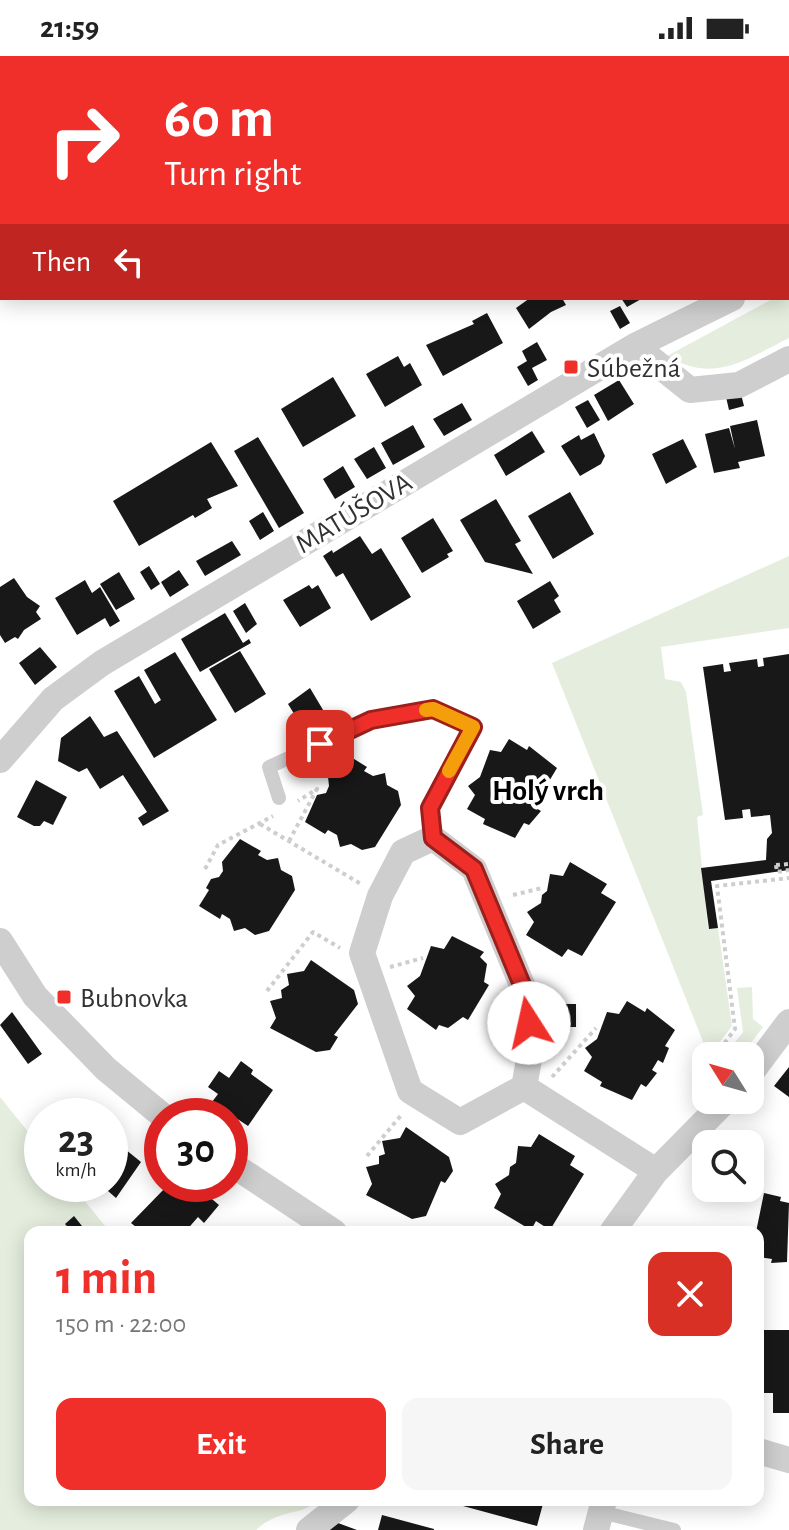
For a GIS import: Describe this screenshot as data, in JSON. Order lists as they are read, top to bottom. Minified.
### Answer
{"streets":{"street":["MATÚŠOVA"]},"districts":["Holý vrch"],"places":{"transit":["Súbežná","Bubnovka"]},"north":"top left","page":{"status":"21:59","turn":["60 m","Turn right"],"then":"Then","speed":"23 km/h","limit":"30","heading":["1 min","150 m · 22:00"],"buttons":["Exit","Share"]}}
